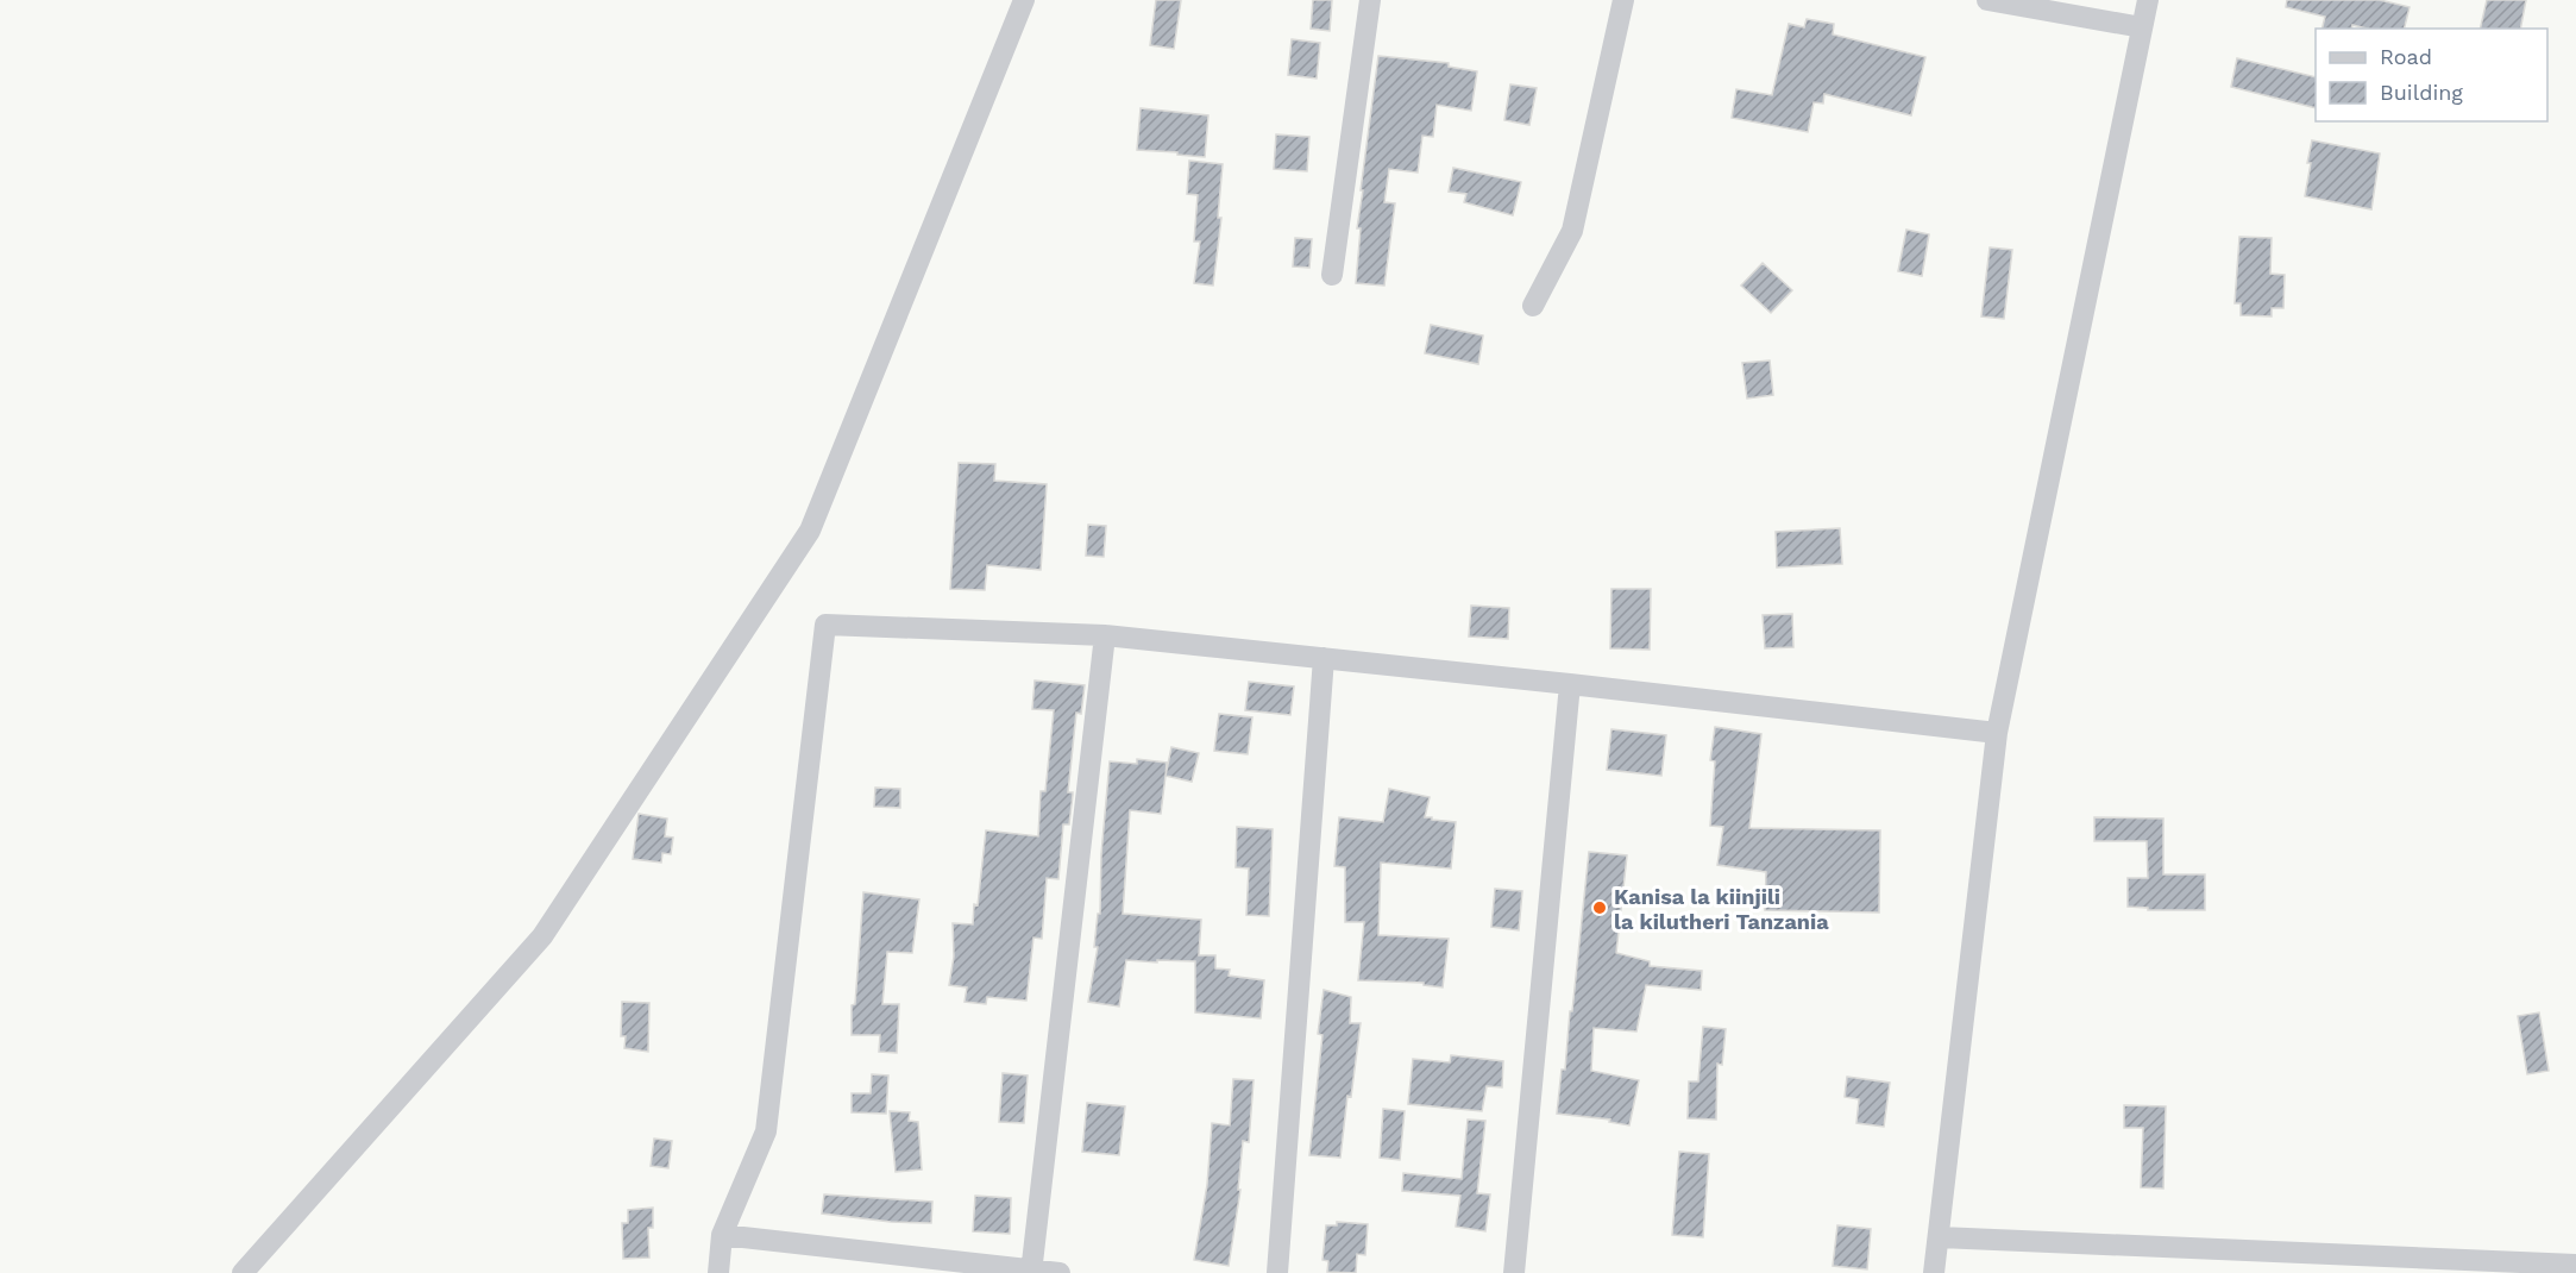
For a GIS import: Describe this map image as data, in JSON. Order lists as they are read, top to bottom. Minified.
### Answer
{"places":["Kanisa la kiinjili la kilutheri Tanzania"],"legend":["Road","Building"]}
